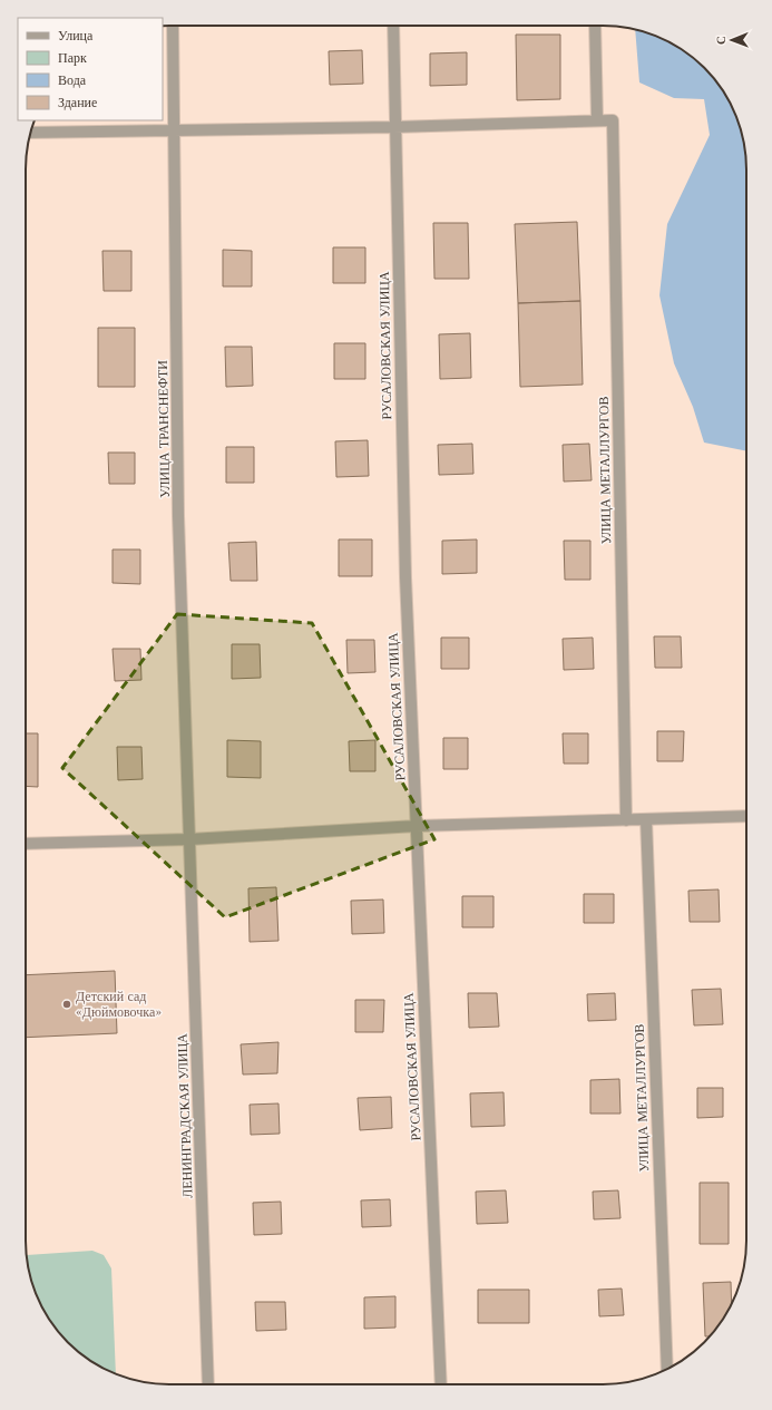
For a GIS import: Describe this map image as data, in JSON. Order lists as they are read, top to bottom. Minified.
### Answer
{"streets":{"street":["РУСАЛОВСКАЯ УЛИЦА","УЛИЦА ТРАНСНЕФТИ","УЛИЦА МЕТАЛЛУРГОВ","ЛЕНИНГРАДСКАЯ УЛИЦА"]},"crossings":[["УЛИЦА ТРАНСНЕФТИ","ЛЕНИНГРАДСКАЯ УЛИЦА"]],"places":["Детский сад «Дюймовочка»"],"legend":["Улица","Парк","Вода","Здание"],"north":"left"}
